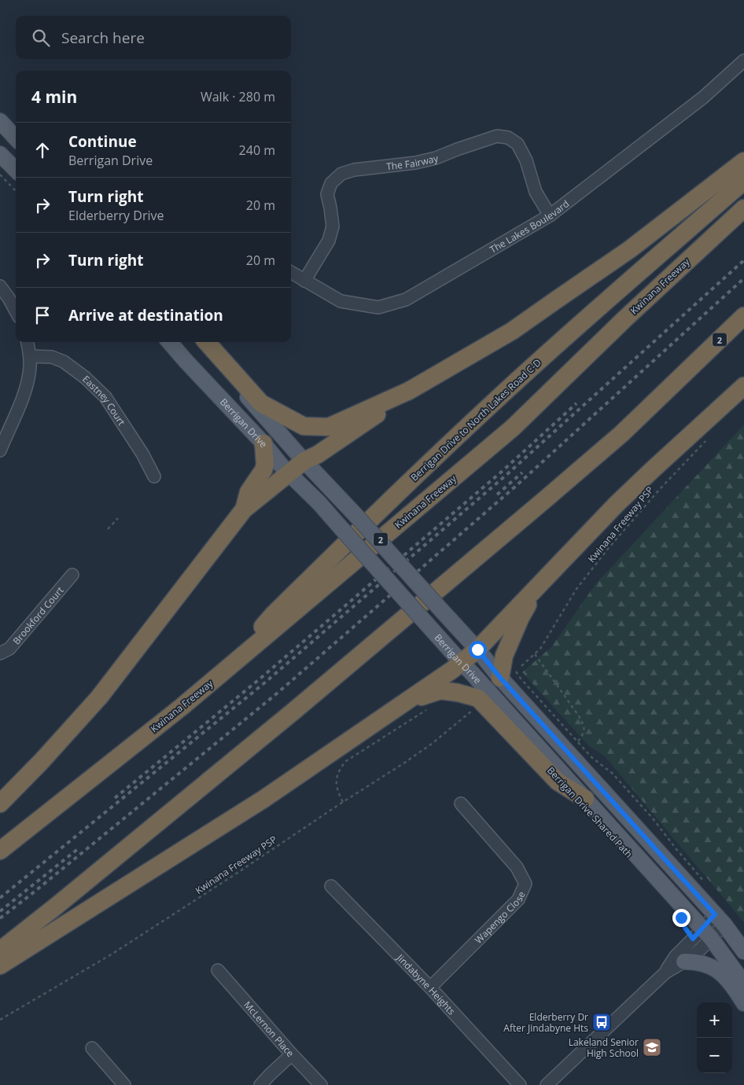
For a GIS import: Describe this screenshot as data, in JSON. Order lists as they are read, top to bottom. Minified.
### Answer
{"streets":{"highway":["Kwinana Freeway","2","Berrigan Drive to North Lakes Road C-D"],"main road":["Berrigan Drive"],"street":["The Fairway","The Lakes Boulevard","Eastney Court","Brookford Court","Wapengo Close","Jindabyne Heights","McLernon Place"],"path":["Kwinana Freeway PSP"]},"crossings":[["The Fairway","The Lakes Boulevard"],["Kwinana Freeway","Berrigan Drive to North Lakes Road C-D"],["Wapengo Close","Jindabyne Heights"]],"places":{"bus stop":["Elderberry Dr After Jindabyne Hts"],"school or university":["Lakeland Senior High School"]},"page":{"search":"Search here","heading":["4 min","Walk · 280 m"],"list":[["Continue","Berrigan Drive","240 m"],["Turn right","Elderberry Drive","20 m"],["Turn right","20 m"],"Arrive at destination"],"map_buttons":["+","−"]}}
